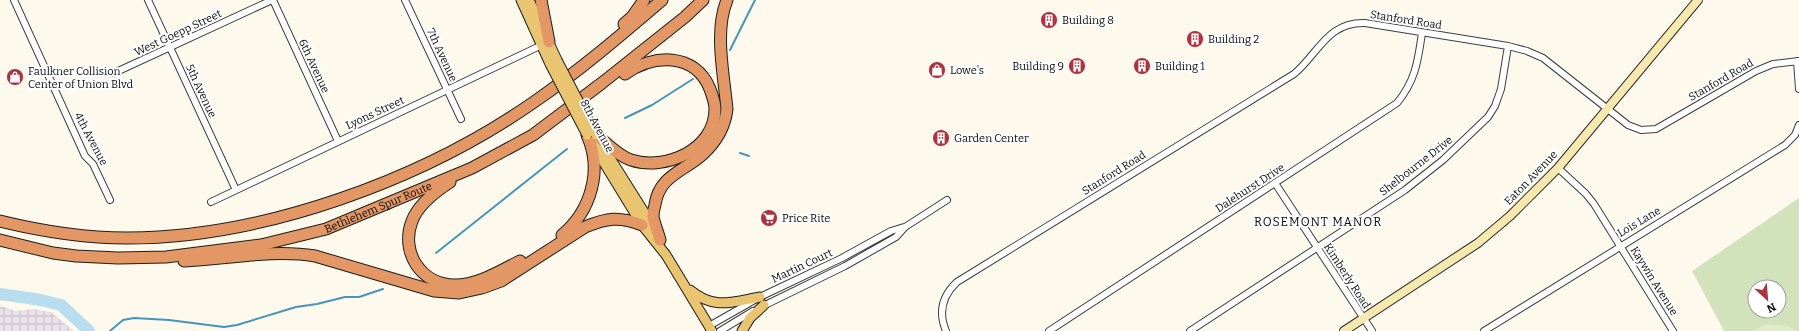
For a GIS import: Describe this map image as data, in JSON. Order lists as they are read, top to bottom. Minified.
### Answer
{"streets":{"highway":["Bethlehem Spur Route"],"main road":["8th Avenue"],"street":["Stanford Road","West Goepp Street","7th Avenue","6th Avenue","5th Avenue","Lyons Street","4th Avenue","Shelbourne Drive","Eaton Avenue","Dalehurst Drive","Lois Lane","Martin Court","Kimberly Road","Kaywin Avenue"]},"crossings":[["Stanford Road","Shelbourne Drive"],["Stanford Road","Eaton Avenue"],["Stanford Road","Dalehurst Drive"],["West Goepp Street","6th Avenue"],["West Goepp Street","5th Avenue"],["7th Avenue","Lyons Street"],["6th Avenue","Lyons Street"],["5th Avenue","Lyons Street"],["Lyons Street","8th Avenue"],["8th Avenue","Martin Court"],["Shelbourne Drive","Kimberly Road"],["Eaton Avenue","Kimberly Road"],["Eaton Avenue","Kaywin Avenue"],["Dalehurst Drive","Kimberly Road"],["Lois Lane","Kaywin Avenue"]],"districts":["ROSEMONT MANOR"],"places":{"building":["Building 8","Building 2","Building 9","Building 1","Garden Center"],"shop":["Lowe's","Faulkner Collision Center of Union Blvd"],"supermarket":["Price Rite"]},"north":"bottom right"}
